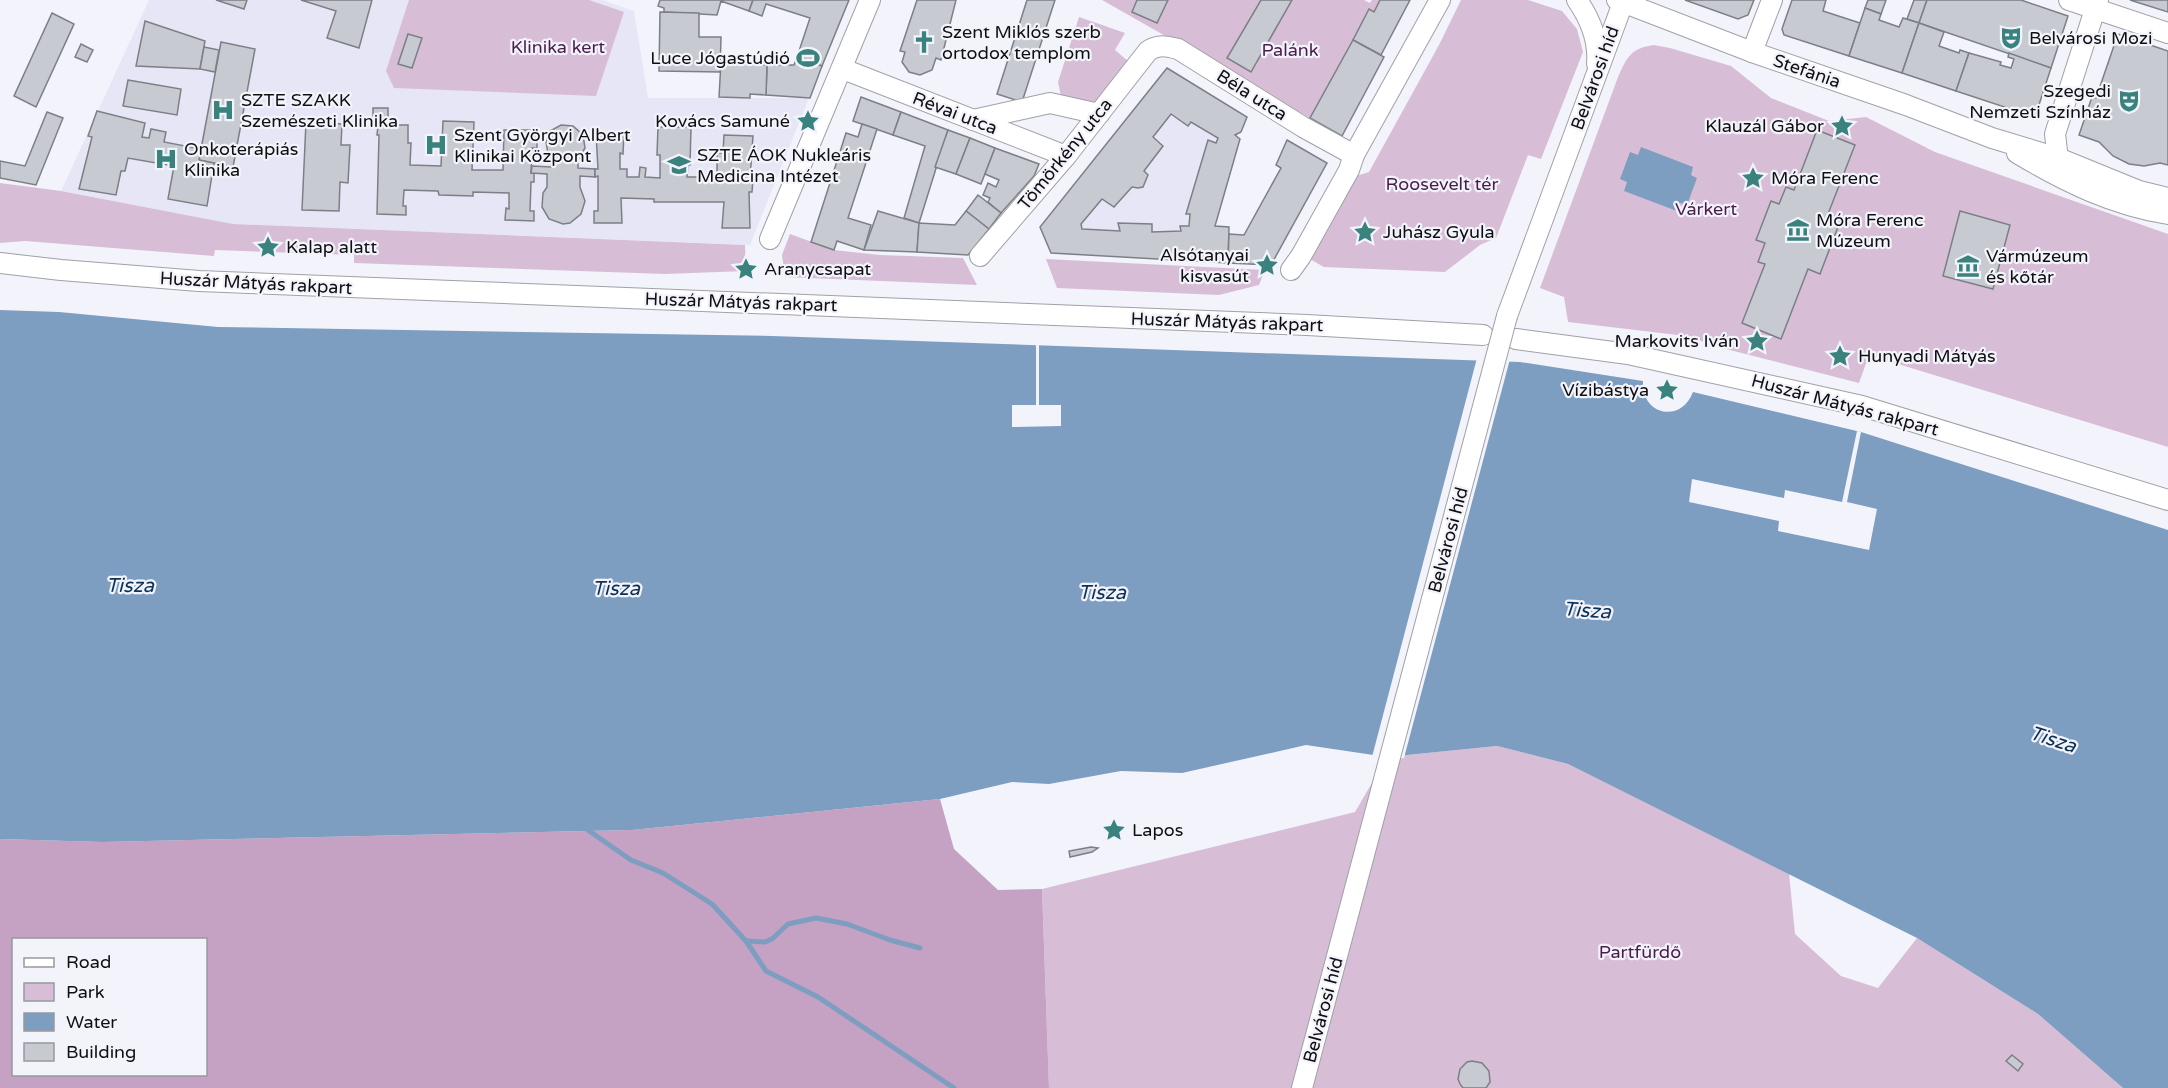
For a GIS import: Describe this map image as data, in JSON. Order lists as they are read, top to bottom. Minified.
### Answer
{"streets":{"street":["Stefánia","Belvárosi híd","Béla utca","Révai utca","Tömörkény utca","Huszár Mátyás rakpart"]},"crossings":[["Stefánia","Belvárosi híd"],["Béla utca","Tömörkény utca"],["Révai utca","Tömörkény utca"]],"water":["Tisza"],"parks":["Klinika kert","Palánk","Roosevelt tér","Várkert","Partfürdő"],"places":{"theatre":["Belvárosi Mozi","Szegedi Nemzeti Színház"],"church":["Szent Miklós szerb ortodox templom"],"sports":["Luce Jógastúdió"],"hospital":["SZTE SZAKK Szemészeti Klinika","Szent Györgyi Albert Klinikai Központ","Onkoterápiás Klinika"],"place":["Kovács Samuné","Klauzál Gábor","Móra Ferenc","Juhász Gyula","Kalap alatt","Alsótanyai kisvasút","Aranycsapat","Markovits Iván","Hunyadi Mátyás","Vízibástya","Lapos"],"school or university":["SZTE ÁOK Nukleáris Medicina Intézet"],"museum":["Móra Ferenc Múzeum","Vármúzeum és kőtár"]},"legend":["Road","Park","Water","Building"]}
